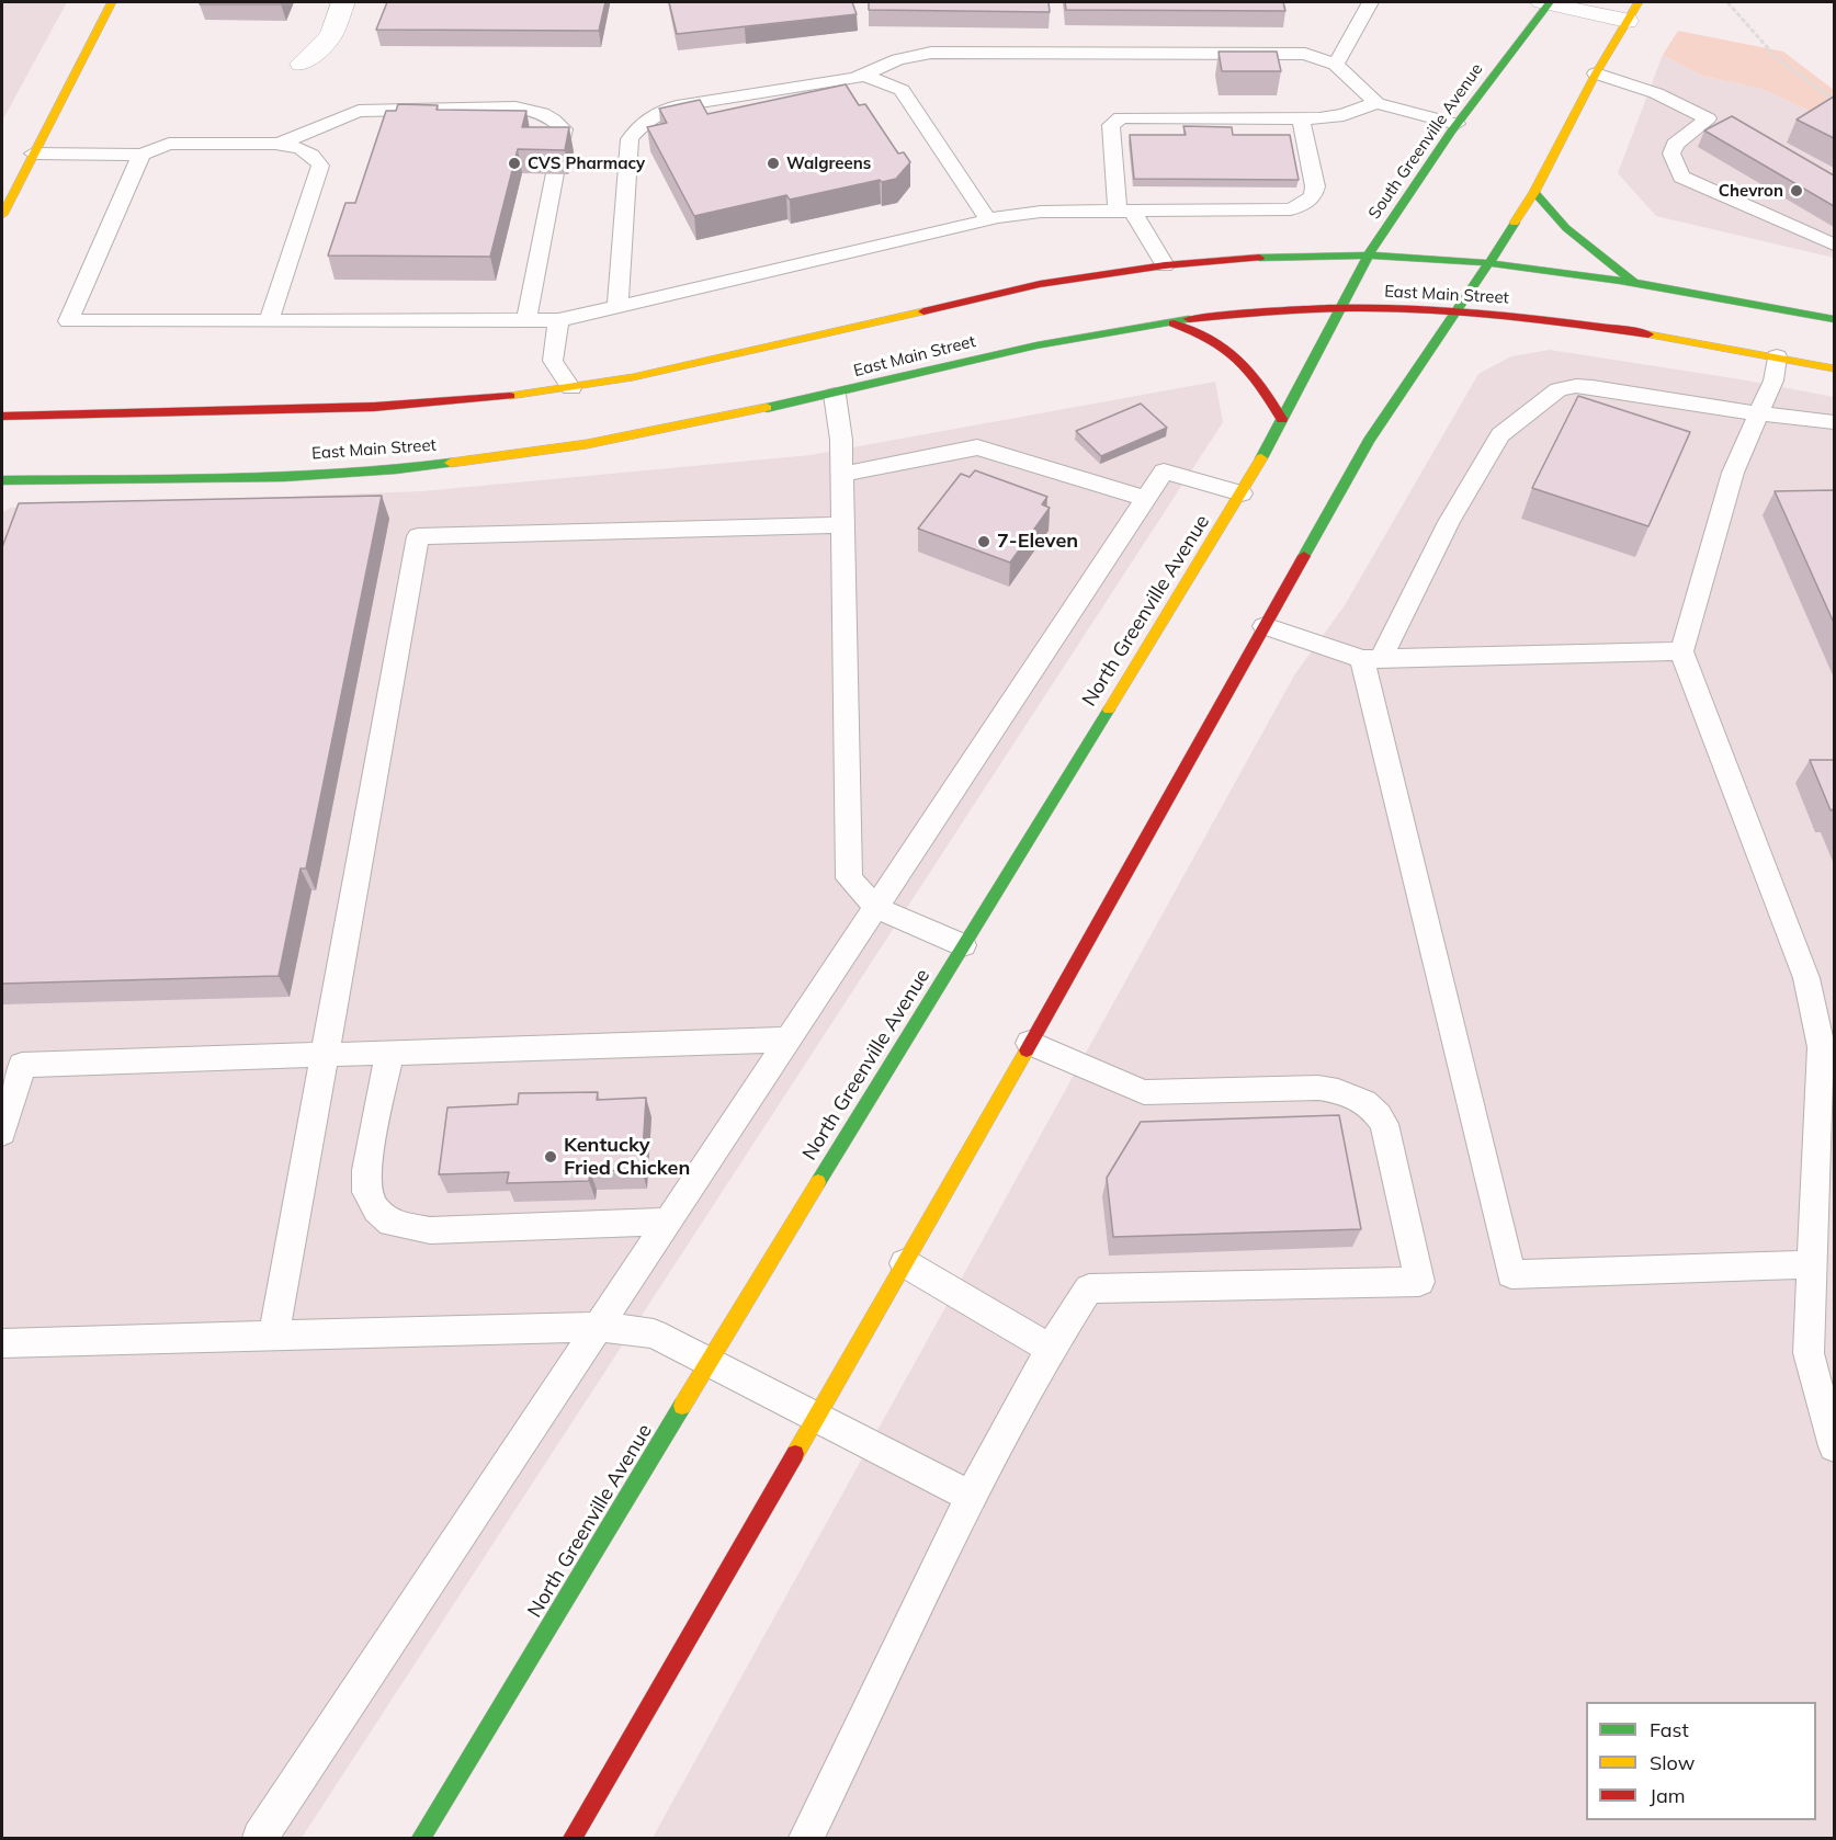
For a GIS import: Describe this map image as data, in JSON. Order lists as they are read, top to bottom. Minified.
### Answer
{"streets":{"main road":["South Greenville Avenue","East Main Street","North Greenville Avenue"]},"crossings":[["South Greenville Avenue","East Main Street"],["South Greenville Avenue","North Greenville Avenue"],["East Main Street","North Greenville Avenue"]],"places":["CVS Pharmacy","Walgreens","Chevron","7-Eleven","Kentucky Fried Chicken"],"legend":["Fast","Slow","Jam"]}
